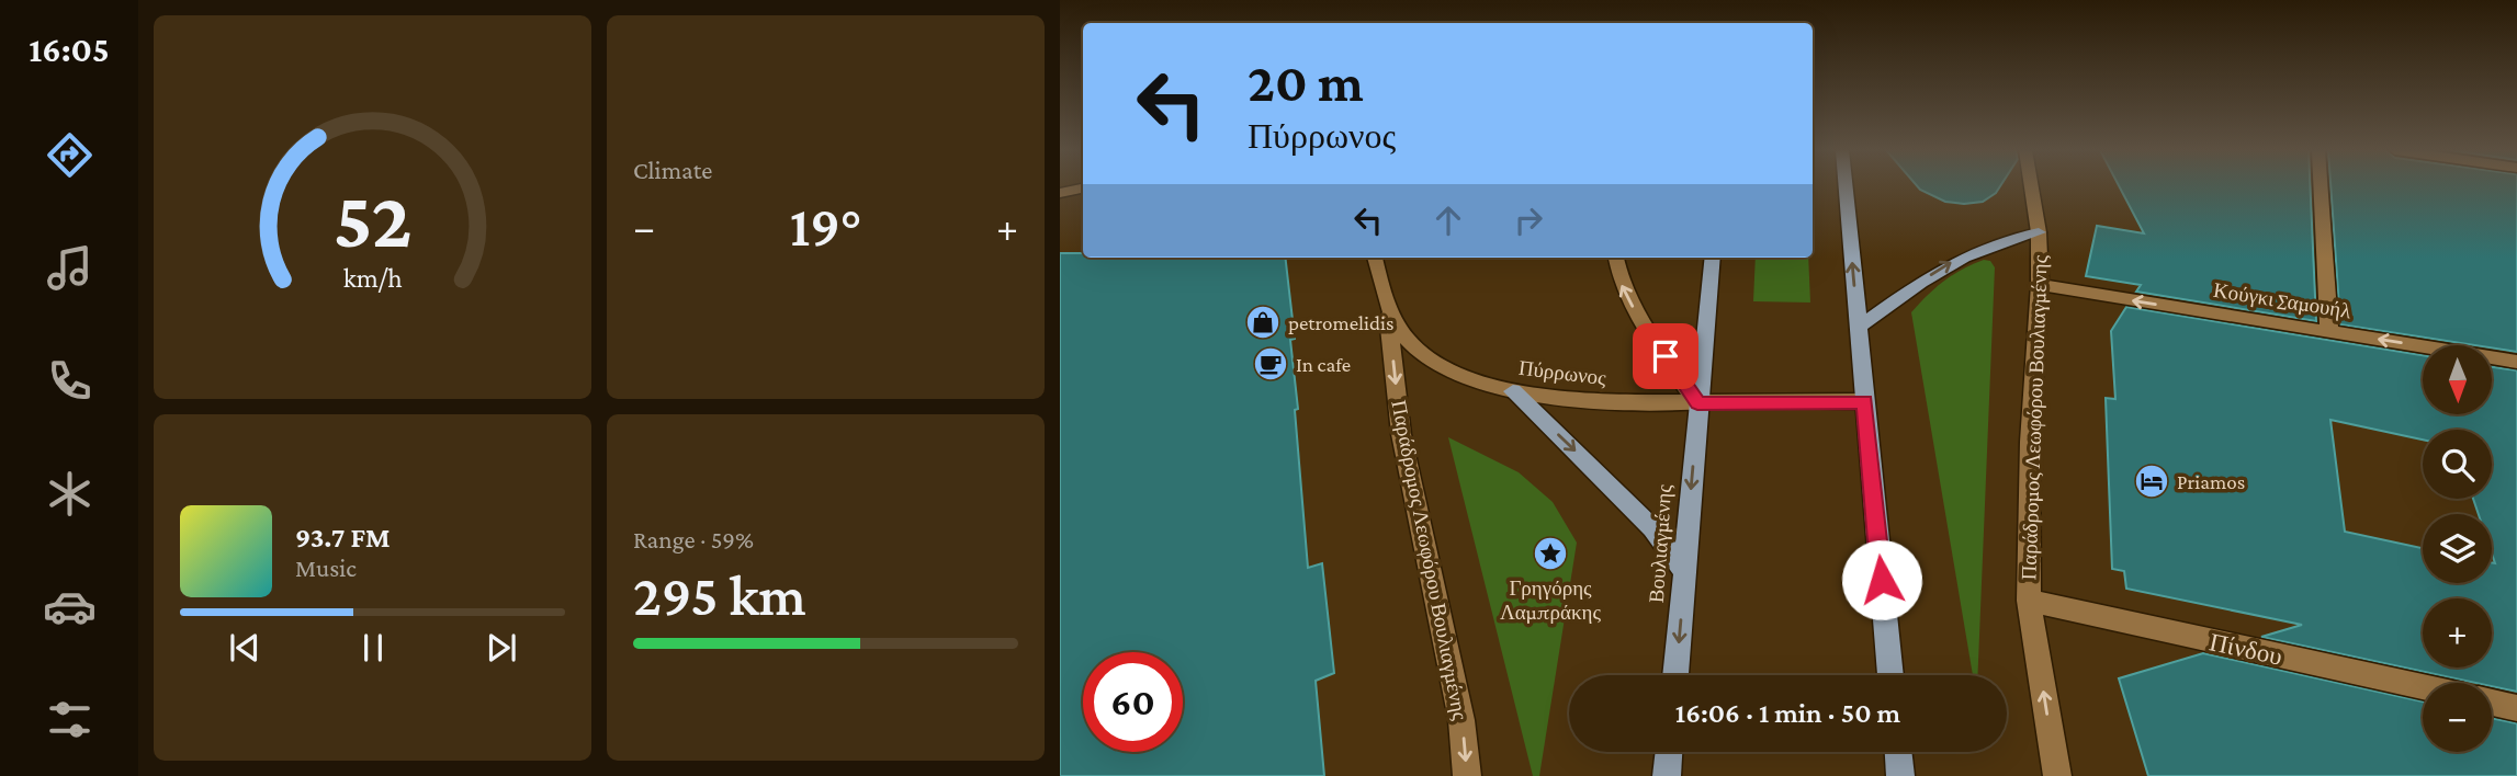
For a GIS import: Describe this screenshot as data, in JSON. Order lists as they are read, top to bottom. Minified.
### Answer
{"streets":{"main road":["Βουλιαγμένης"],"street":["Κούγκι Σαμουήλ","Πύρρωνος","Παράδρομος Λεωφόρου Βουλιαγμένης","Πίνδου"]},"crossings":[["Κούγκι Σαμουήλ","Παράδρομος Λεωφόρου Βουλιαγμένης"],["Πύρρωνος","Παράδρομος Λεωφόρου Βουλιαγμένης"],["Πύρρωνος","Βουλιαγμένης"],["Παράδρομος Λεωφόρου Βουλιαγμένης","Πίνδου"]],"one_way":["Κούγκι Σαμουήλ","Βουλιαγμένης"],"places":{"shop":["petromelidis"],"cafe":["In cafe"],"hotel":["Priamos"],"place":["Γρηγόρης Λαμπράκης"]},"north":"bottom","page":{"tabs":"16:05","tile":["Climate",["Range · 59%","295 km"]],"turn":["20 m","Πύρρωνος"],"heat":["−","19°","+"],"map_buttons":["+","−"],"song":["93.7 FM","Music"],"limit":"60","trip":"16:06 · 1 min · 50 m","gauge":["52","km/h"]}}
